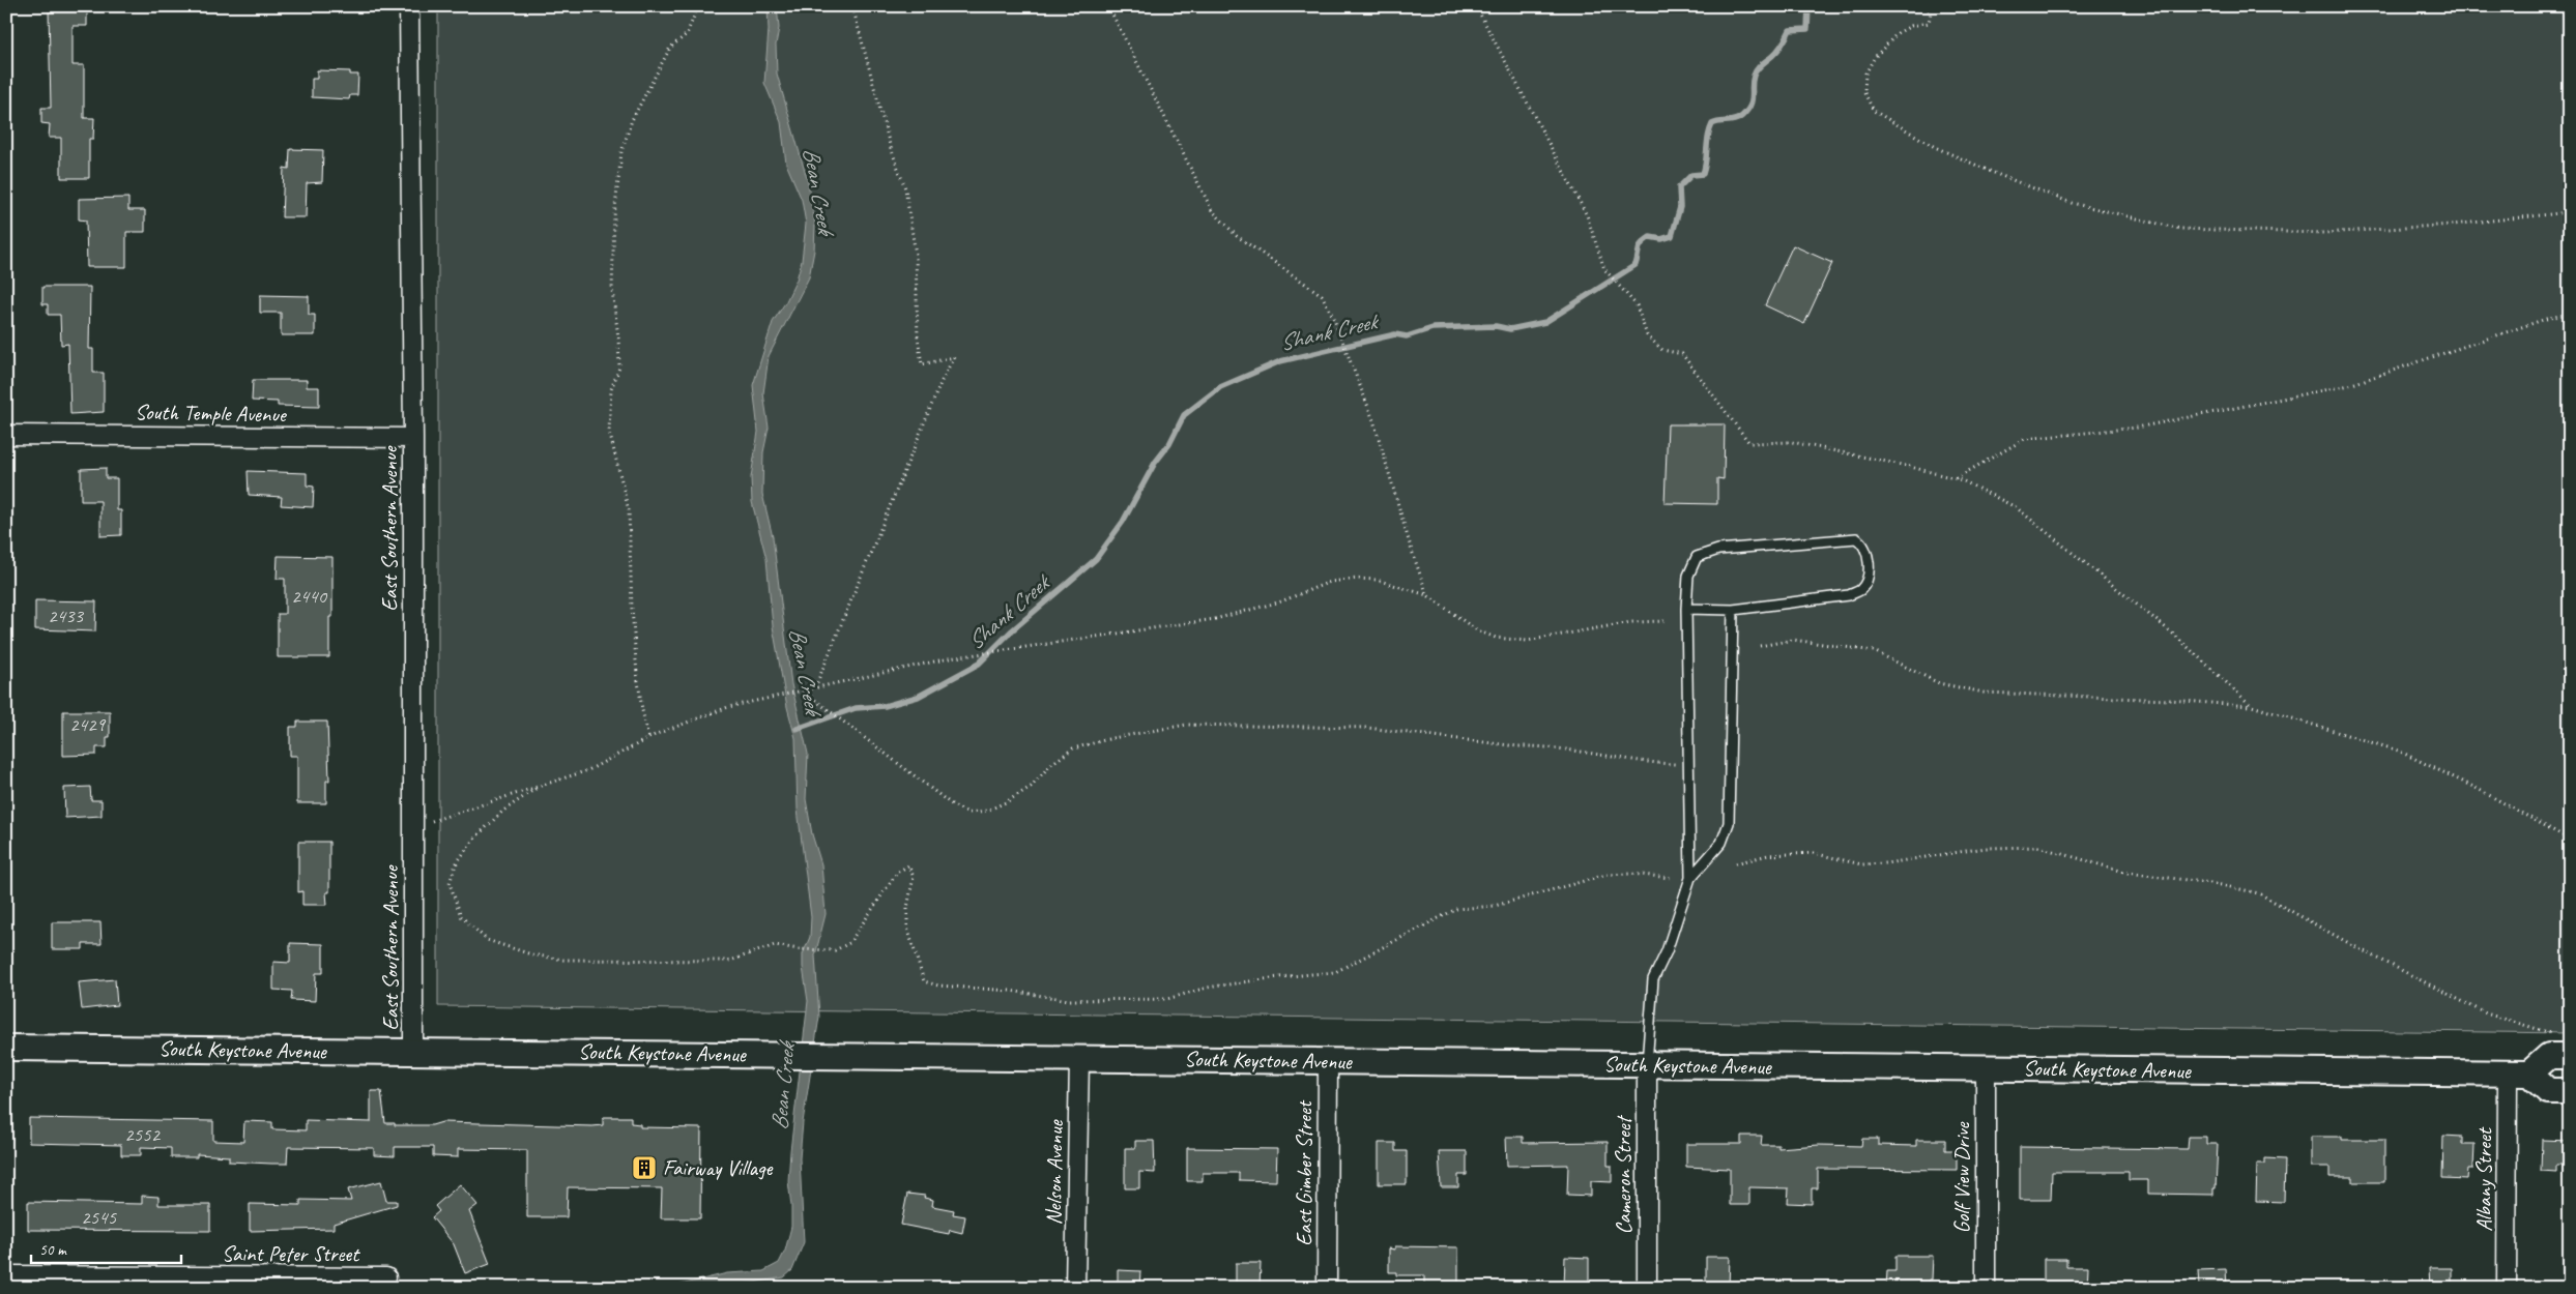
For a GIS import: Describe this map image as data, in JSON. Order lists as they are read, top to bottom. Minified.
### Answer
{"streets":{"main road":["South Keystone Avenue"],"street":["South Temple Avenue","East Southern Avenue","Nelson Avenue","East Gimber Street","Cameron Street","Golf View Drive","Albany Street","Saint Peter Street"]},"crossings":[["South Temple Avenue","East Southern Avenue"],["East Southern Avenue","South Keystone Avenue"],["South Keystone Avenue","Nelson Avenue"],["South Keystone Avenue","East Gimber Street"],["South Keystone Avenue","Cameron Street"],["South Keystone Avenue","Golf View Drive"],["South Keystone Avenue","Albany Street"]],"water":["Bean Creek","Shank Creek"],"places":{"building":["Fairway Village"]},"house_numbers":["2440","2433","2429","2552","2545"],"scale_bar":"50 m"}
